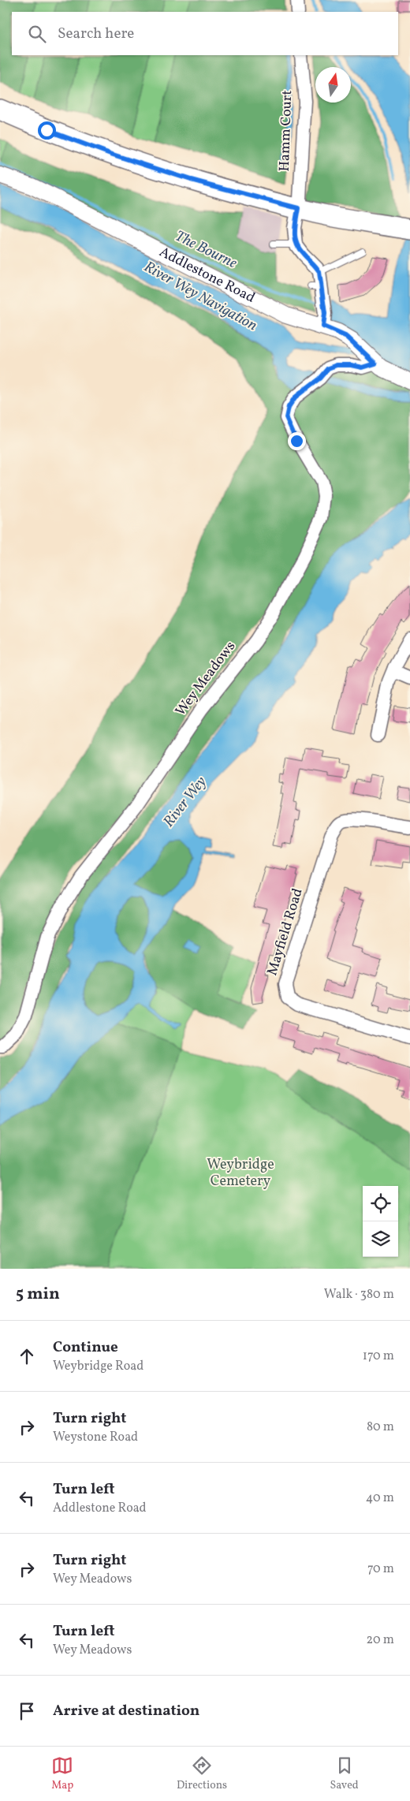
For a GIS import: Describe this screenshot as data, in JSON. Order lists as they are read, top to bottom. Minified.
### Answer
{"streets":{"street":["Hamm Court","Addlestone Road","Wey Meadows","Mayfield Road"]},"crossings":[["Addlestone Road","Wey Meadows"]],"water":["The Bourne","River Wey Navigation","River Wey"],"parks":["Weybridge Cemetery"],"north":"top","page":{"search":"Search here","heading":["5 min","Walk · 380 m"],"list":[["Continue","Weybridge Road","170 m"],["Turn right","Weystone Road","80 m"],["Turn left","Addlestone Road","40 m"],["Turn right","Wey Meadows","70 m"],["Turn left","Wey Meadows","20 m"],"Arrive at destination"],"nav":["Map","Directions","Saved"]}}
